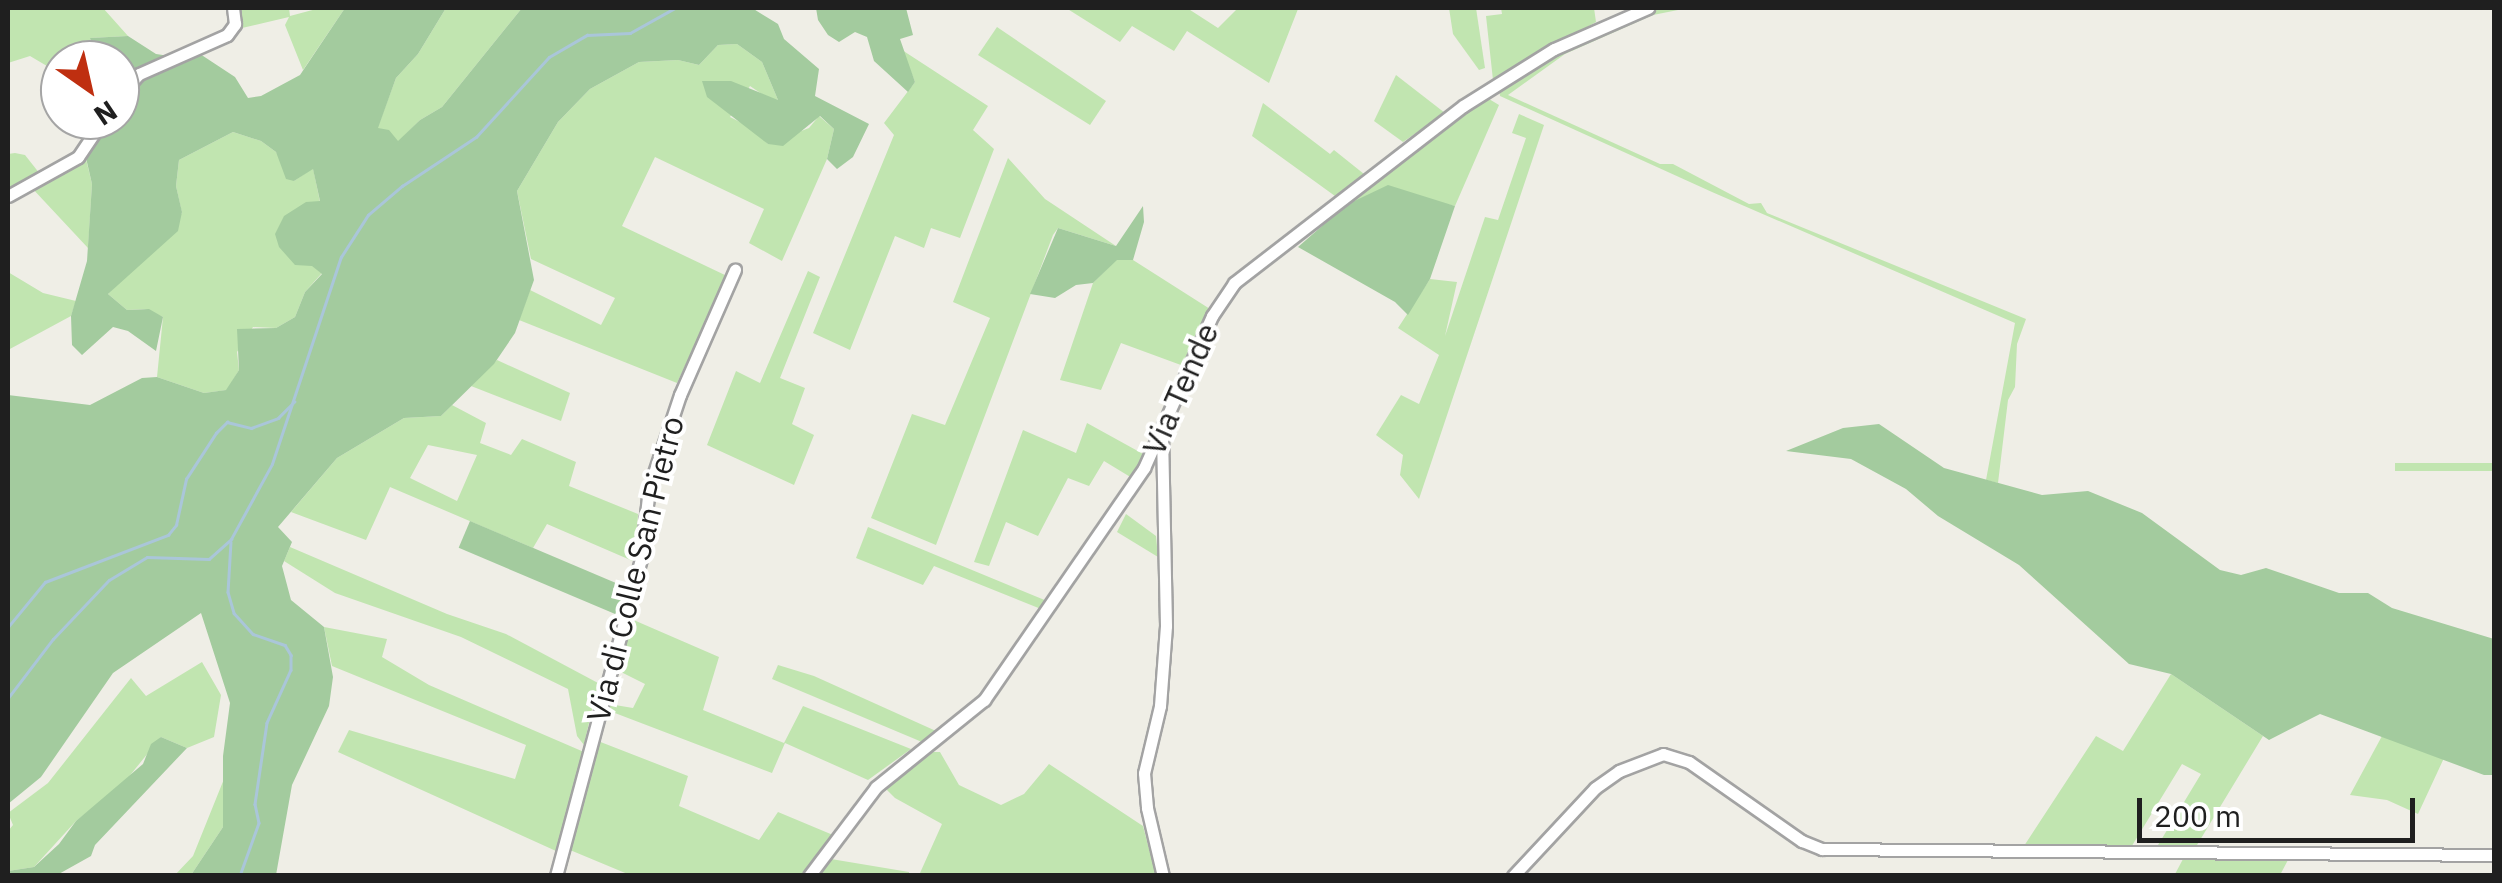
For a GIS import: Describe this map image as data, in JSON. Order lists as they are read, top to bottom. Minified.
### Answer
{"streets":{"street":["Via Tende","Via di Colle San Pietro"]},"scale_bar":"200 m","north":"bottom right"}
